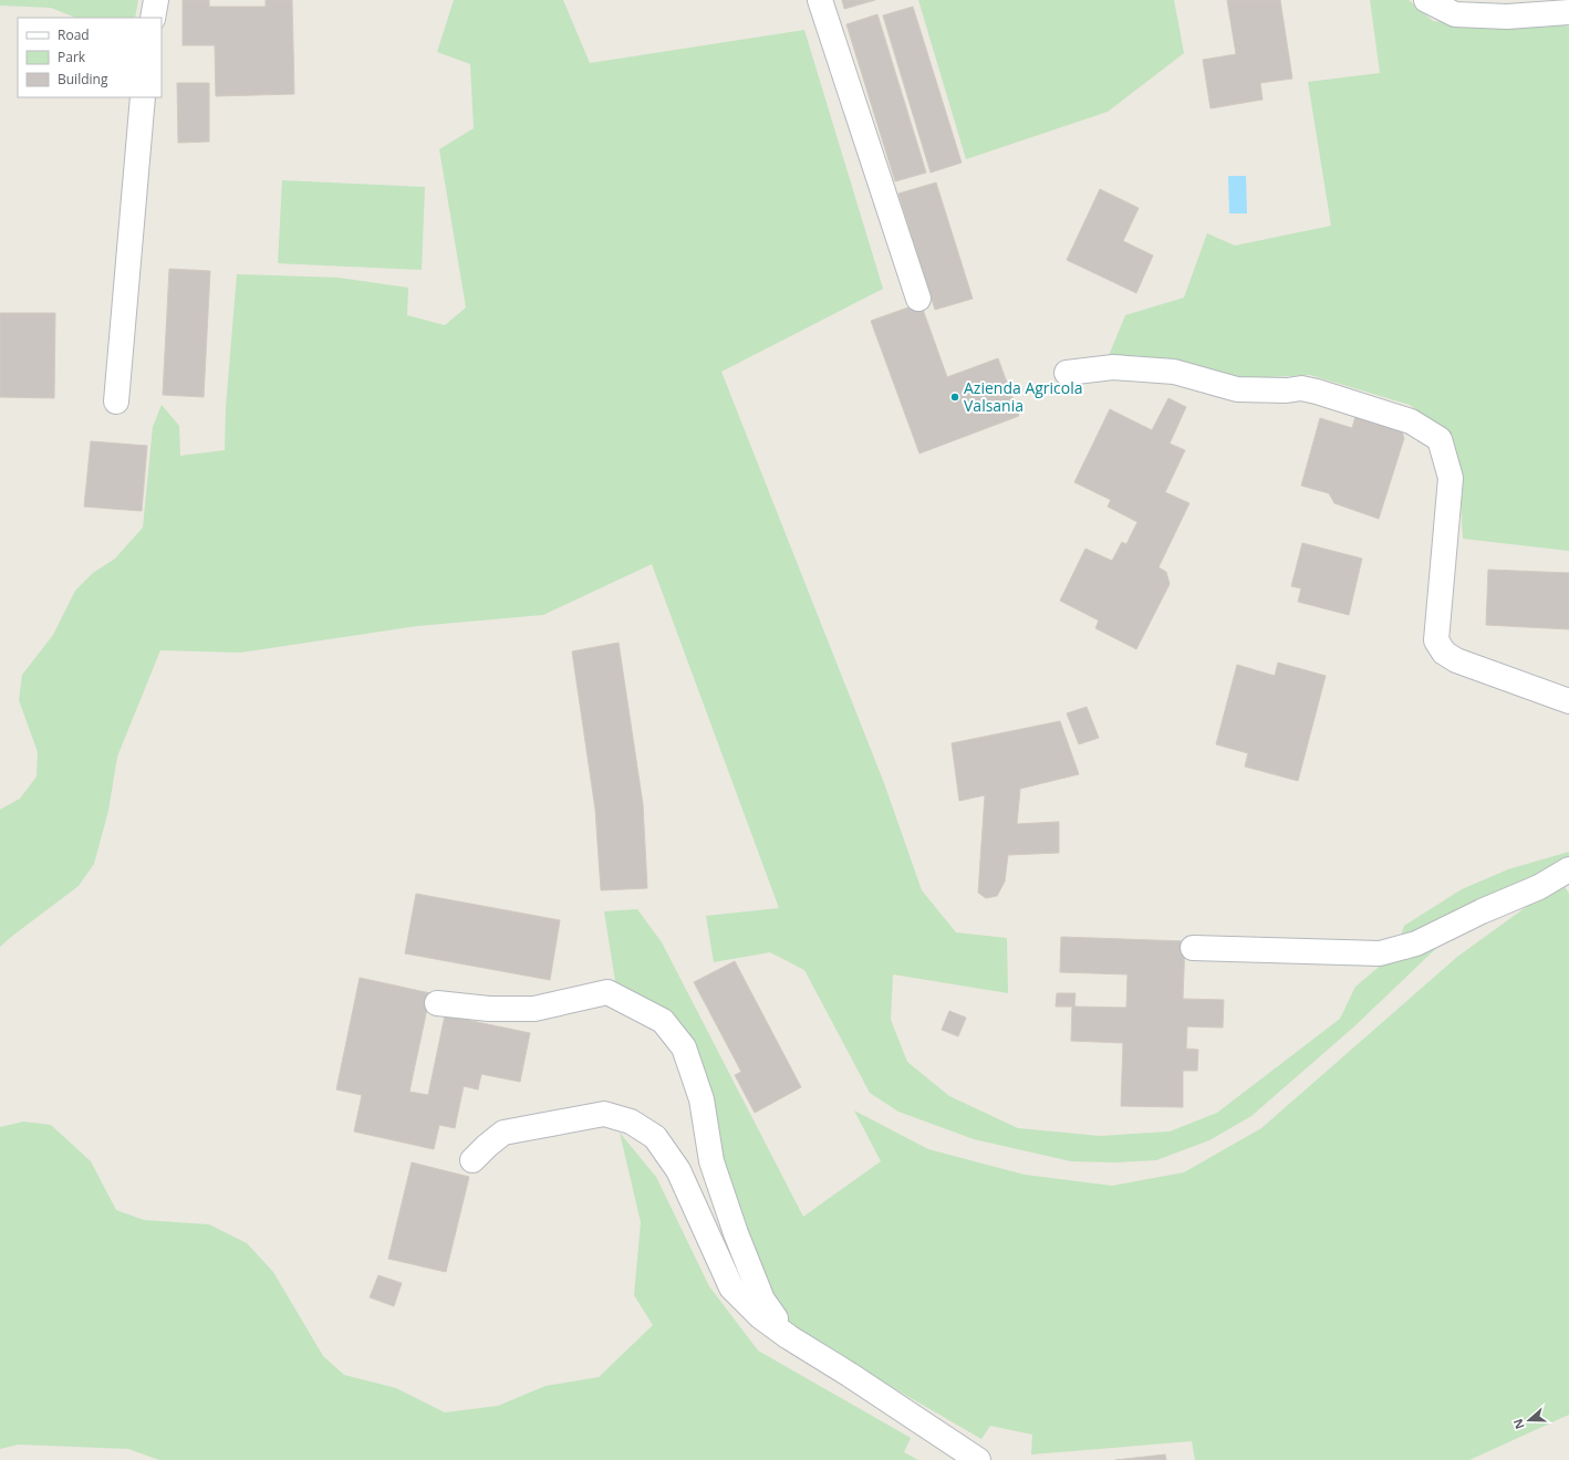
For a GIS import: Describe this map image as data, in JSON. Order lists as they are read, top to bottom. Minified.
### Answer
{"places":["Azienda Agricola Valsania"],"legend":["Road","Park","Building"],"north":"left"}
